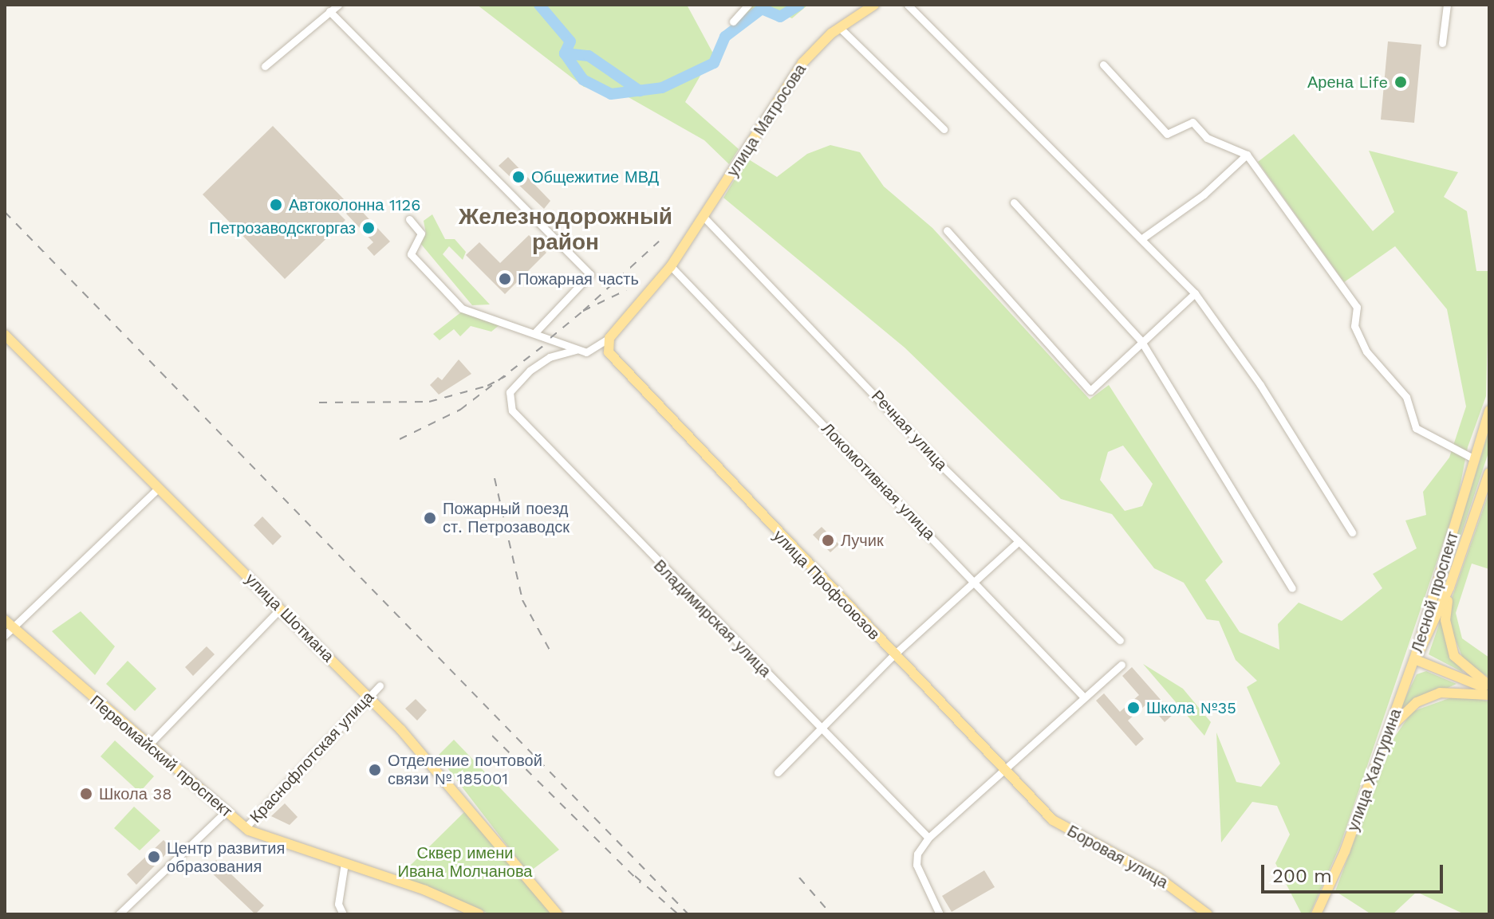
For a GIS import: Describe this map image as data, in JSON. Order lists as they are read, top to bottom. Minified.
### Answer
{"streets":{"main road":["улица Матросова","улица Профсоюзов","Лесной проспект","улица Шотмана","Первомайский проспект","улица Халтурина","Боровая улица"],"street":["Речная улица","Локомотивная улица","Владимирская улица","Краснофлотская улица"]},"crossings":[["улица Матросова","Речная улица"],["улица Матросова","Локомотивная улица"],["улица Матросова","улица Профсоюзов"],["улица Профсоюзов","Боровая улица"],["Лесной проспект","улица Халтурина"],["улица Шотмана","Краснофлотская улица"],["Первомайский проспект","Краснофлотская улица"]],"districts":["Железнодорожный район"],"parks":["Сквер имени Ивана Молчанова"],"places":["Арена Life","Общежитие МВД","Автоколонна 1126","Петрозаводскгоргаз","Пожарная часть","Пожарный поезд ст. Петрозаводск","Лучик","Школа №35","Отделение почтовой связи № 185001","Школа 38","Центр развития образования"],"scale_bar":"200 m"}
